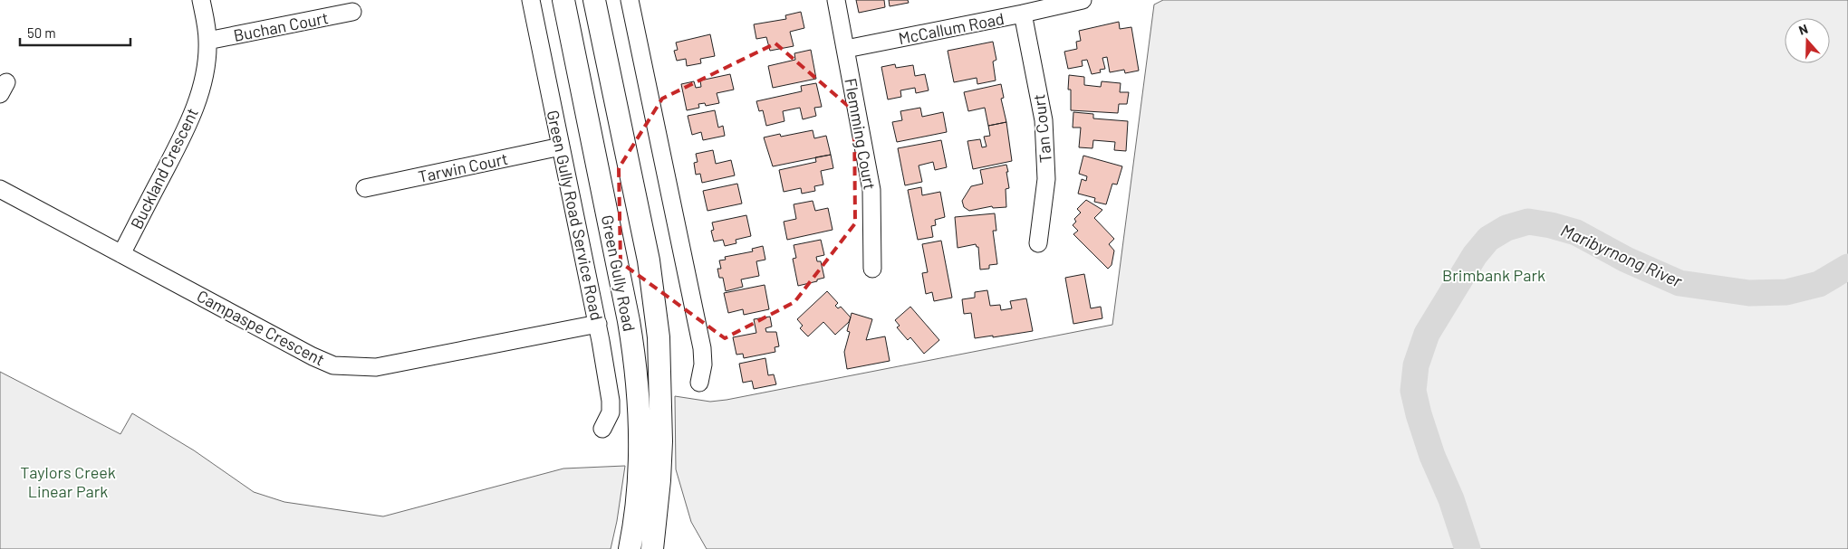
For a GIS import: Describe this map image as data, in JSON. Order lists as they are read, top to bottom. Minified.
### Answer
{"streets":{"main road":["Green Gully Road"],"street":["Buchan Court","McCallum Road","Tan Court","Flemming Court","Tarwin Court","Buckland Crescent","Green Gully Road Service Road","Campaspe Crescent"]},"crossings":[["Buchan Court","Buckland Crescent"],["McCallum Road","Tan Court"],["McCallum Road","Flemming Court"],["Tarwin Court","Green Gully Road Service Road"],["Buckland Crescent","Campaspe Crescent"],["Green Gully Road Service Road","Campaspe Crescent"]],"water":["Maribyrnong River"],"parks":["Brimbank Park","Taylors Creek Linear Park"],"scale_bar":"50 m","north":"top"}
